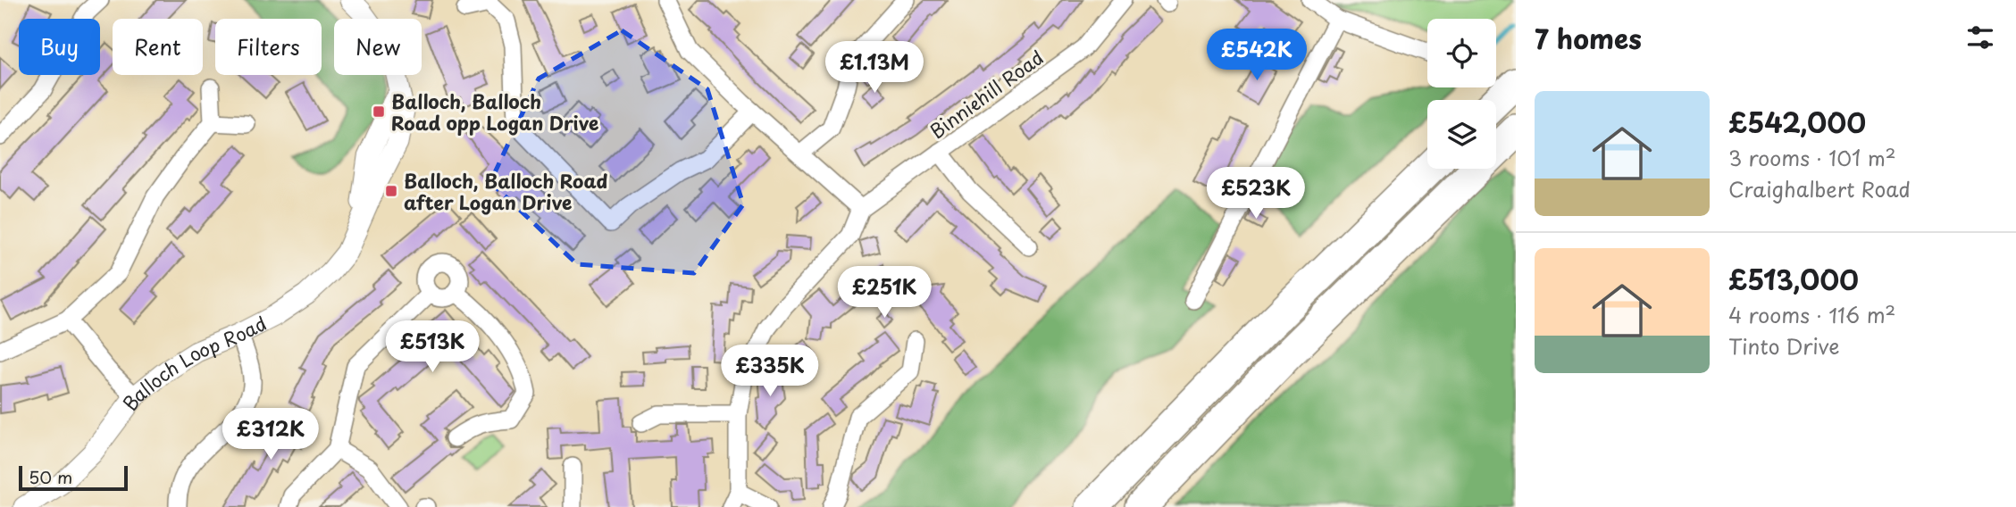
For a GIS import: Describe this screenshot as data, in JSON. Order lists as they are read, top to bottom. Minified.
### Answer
{"streets":{"street":["Binniehill Road","Balloch Loop Road"]},"places":{"transit":["Balloch, Balloch Road opp Logan Drive","Balloch, Balloch Road after Logan Drive"]},"scale_bar":"50 m","page":{"heading":"7 homes","chip":["Buy","Rent","Filters","New"],"price":["£542K","£1.13M","£523K","£251K","£513K","£335K","£312K"],"list":[{"name":"£542,000","note":"3 rooms · 101 m² · Craighalbert Road"},{"name":"£513,000","note":"4 rooms · 116 m² · Tinto Drive"}],"scale":"50 m"}}
